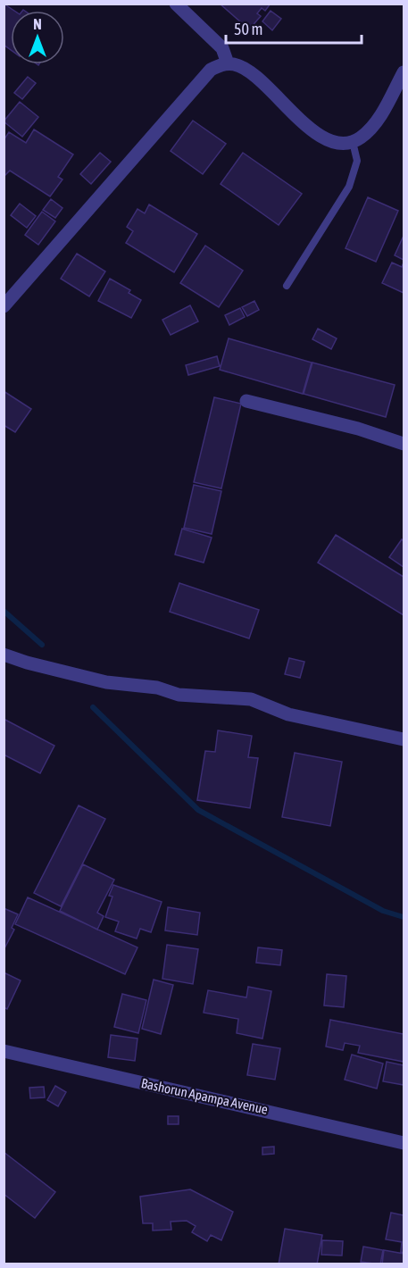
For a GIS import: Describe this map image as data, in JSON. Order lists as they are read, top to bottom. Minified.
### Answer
{"streets":{"street":["Bashorun Apampa Avenue"]},"scale_bar":"50 m","north":"top"}
